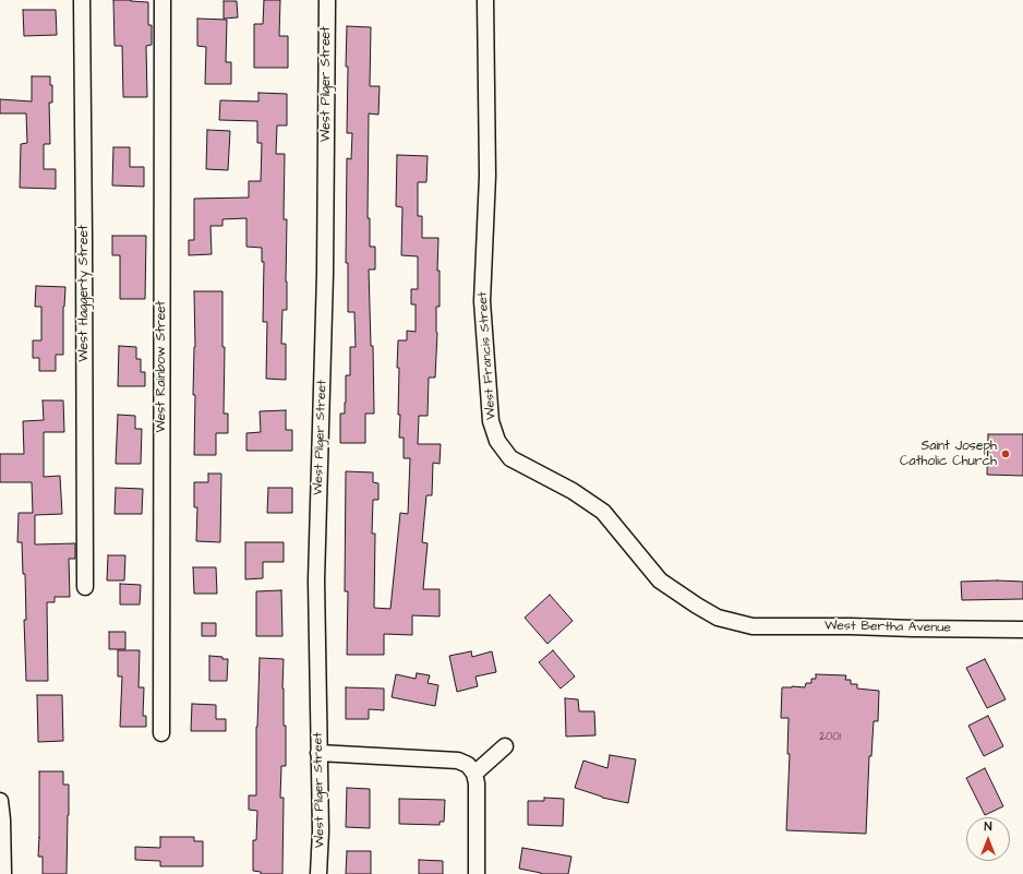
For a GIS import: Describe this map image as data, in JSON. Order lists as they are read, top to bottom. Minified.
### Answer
{"streets":{"street":["West Pilger Street","West Haggerty Street","West Francis Street","West Rainbow Street","West Bertha Avenue"]},"crossings":[["West Francis Street","West Bertha Avenue"]],"places":["Saint Joseph Catholic Church"],"house_numbers":["2001"],"north":"top"}
